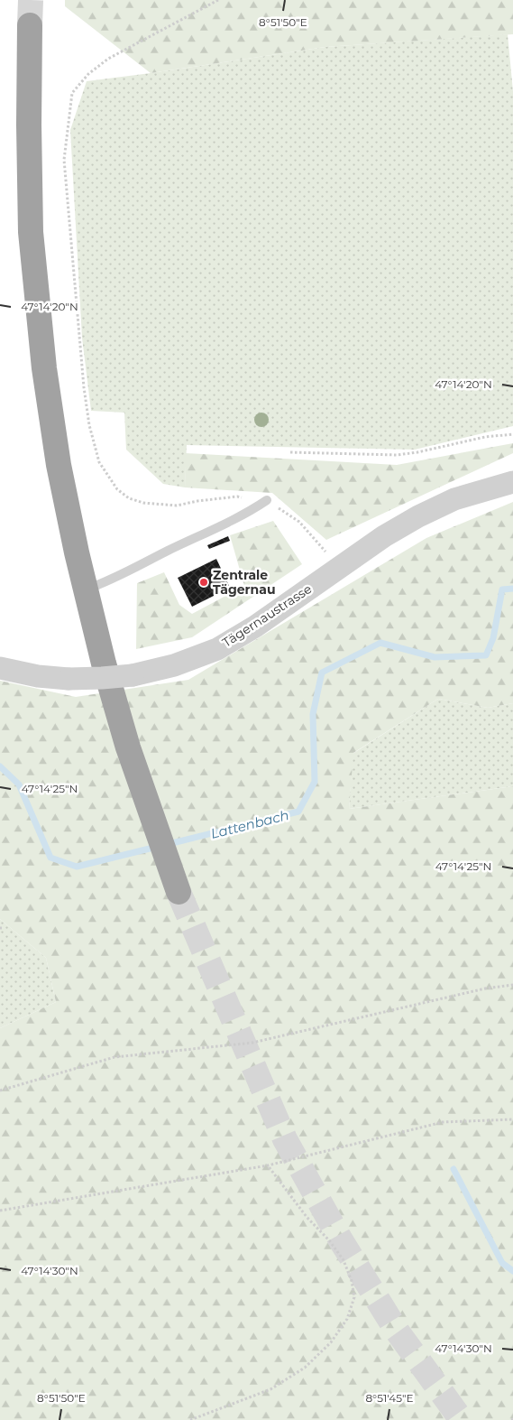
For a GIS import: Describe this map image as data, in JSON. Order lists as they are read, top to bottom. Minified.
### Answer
{"streets":{"street":["Tägernaustrasse"]},"water":["Lattenbach"],"places":["Zentrale Tägernau"],"coordinates":["8°51'50\"E","47°14'20\"N","47°14'25\"N","47°14'30\"N","8°51'45\"E"]}
